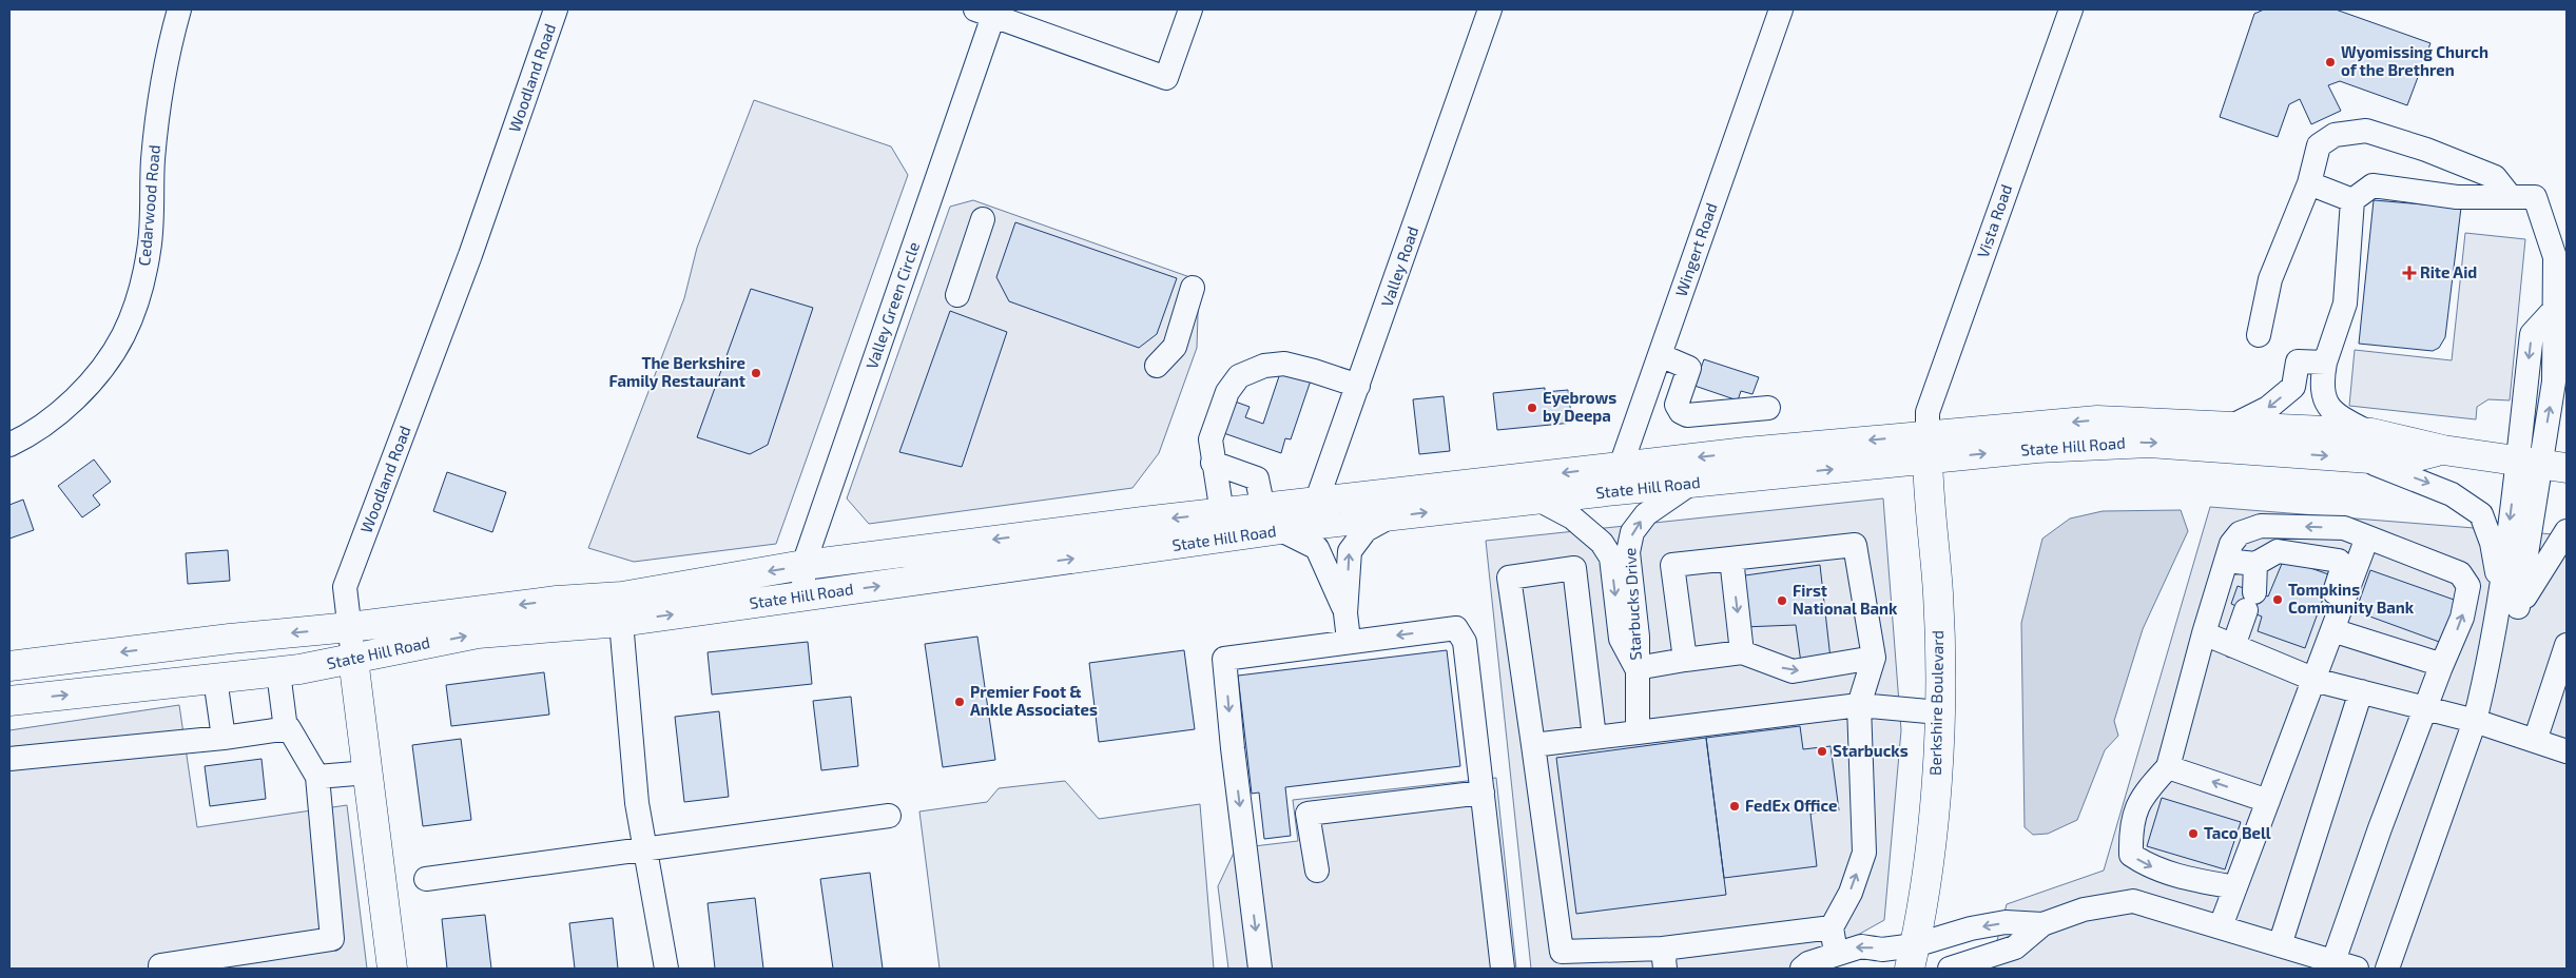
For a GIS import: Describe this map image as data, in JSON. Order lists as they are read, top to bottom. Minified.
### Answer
{"streets":{"main road":["Woodland Road","State Hill Road","Berkshire Boulevard"],"street":["Cedarwood Road","Vista Road","Wingert Road","Valley Road","Valley Green Circle","Starbucks Drive"]},"crossings":[["Woodland Road","State Hill Road"],["Vista Road","State Hill Road"],["Vista Road","Berkshire Boulevard"],["Wingert Road","State Hill Road"],["Valley Road","State Hill Road"],["Valley Green Circle","State Hill Road"],["State Hill Road","Starbucks Drive"],["State Hill Road","Berkshire Boulevard"]],"places":{"other":["Wyomissing Church of the Brethren","The Berkshire Family Restaurant","Eyebrows by Deepa","Tompkins Community Bank","First National Bank","Premier Foot & Ankle Associates","Starbucks","FedEx Office","Taco Bell"],"health":["Rite Aid"]}}
